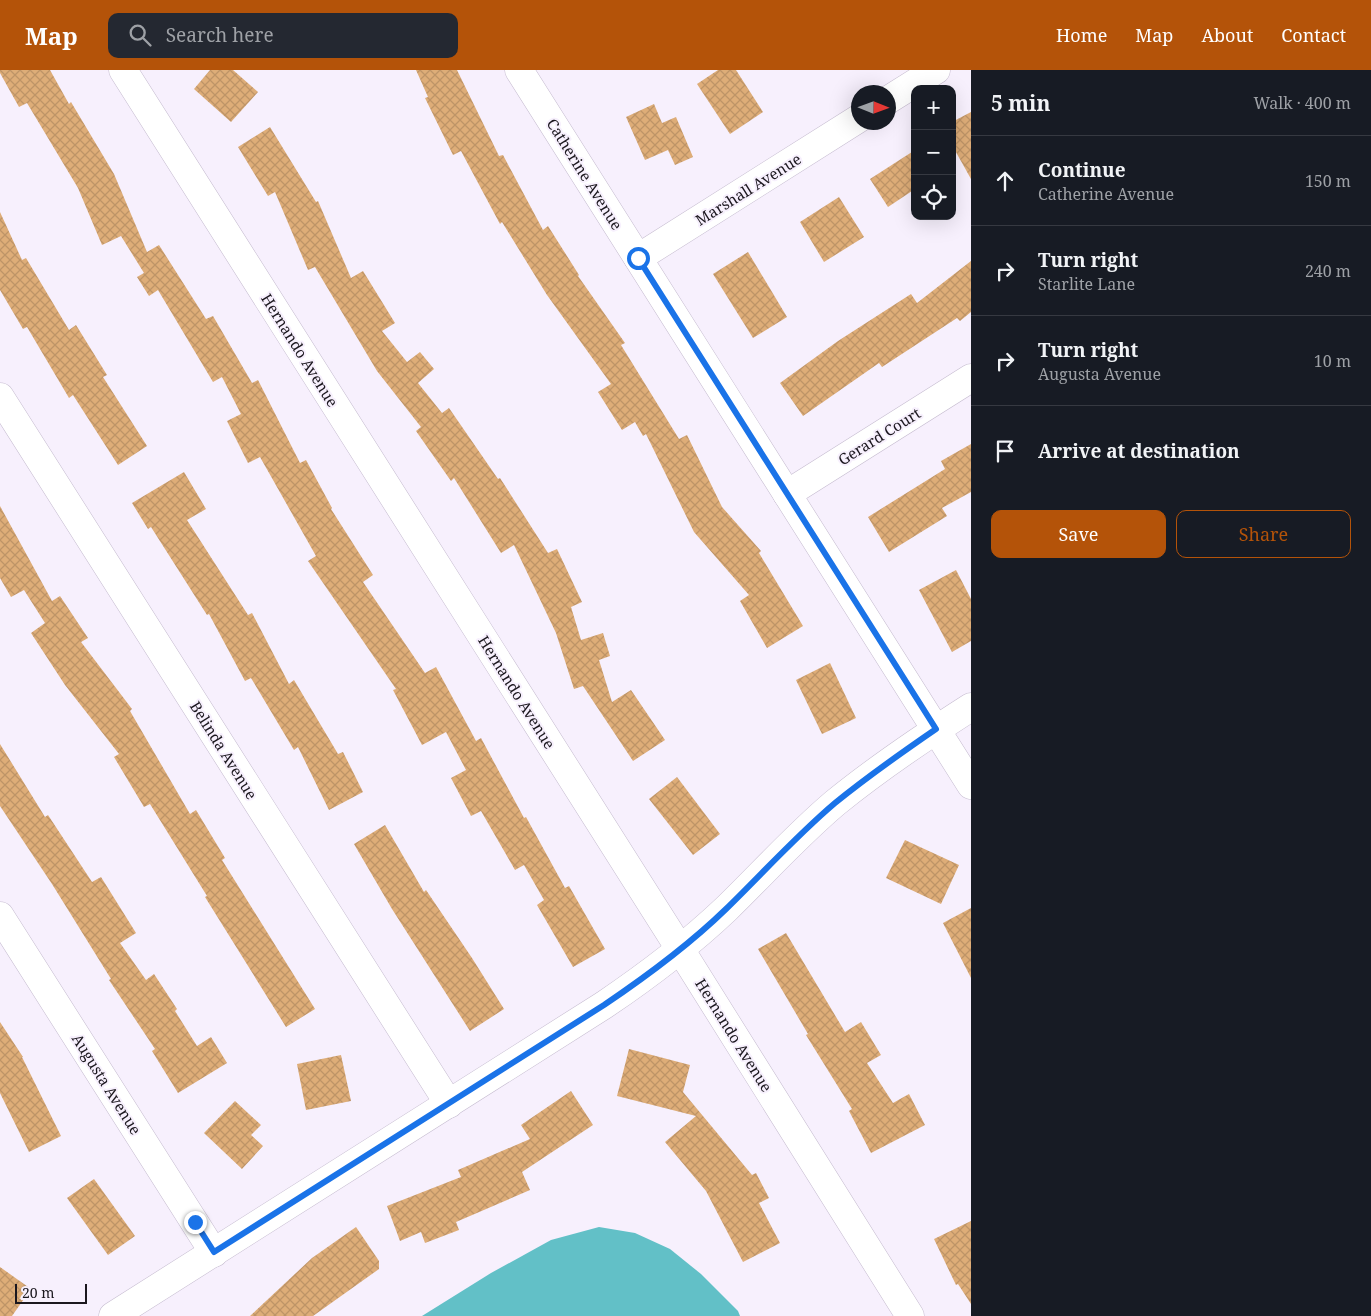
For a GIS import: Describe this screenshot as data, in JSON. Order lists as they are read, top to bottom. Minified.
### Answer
{"streets":{"street":["Catherine Avenue","Marshall Avenue","Hernando Avenue","Gerard Court","Belinda Avenue","Augusta Avenue"]},"crossings":[["Catherine Avenue","Marshall Avenue"],["Catherine Avenue","Gerard Court"]],"scale_bar":"20 m","north":"right","page":{"header":"Map","search":"Search here","nav":["Home","Map","About","Contact"],"heading":["5 min","Walk · 400 m"],"map_buttons":["+","−"],"list":[["Continue","Catherine Avenue","150 m"],["Turn right","Starlite Lane","240 m"],["Turn right","Augusta Avenue","10 m"],"Arrive at destination"],"buttons":["Save","Share"],"scale":"20 m"}}
